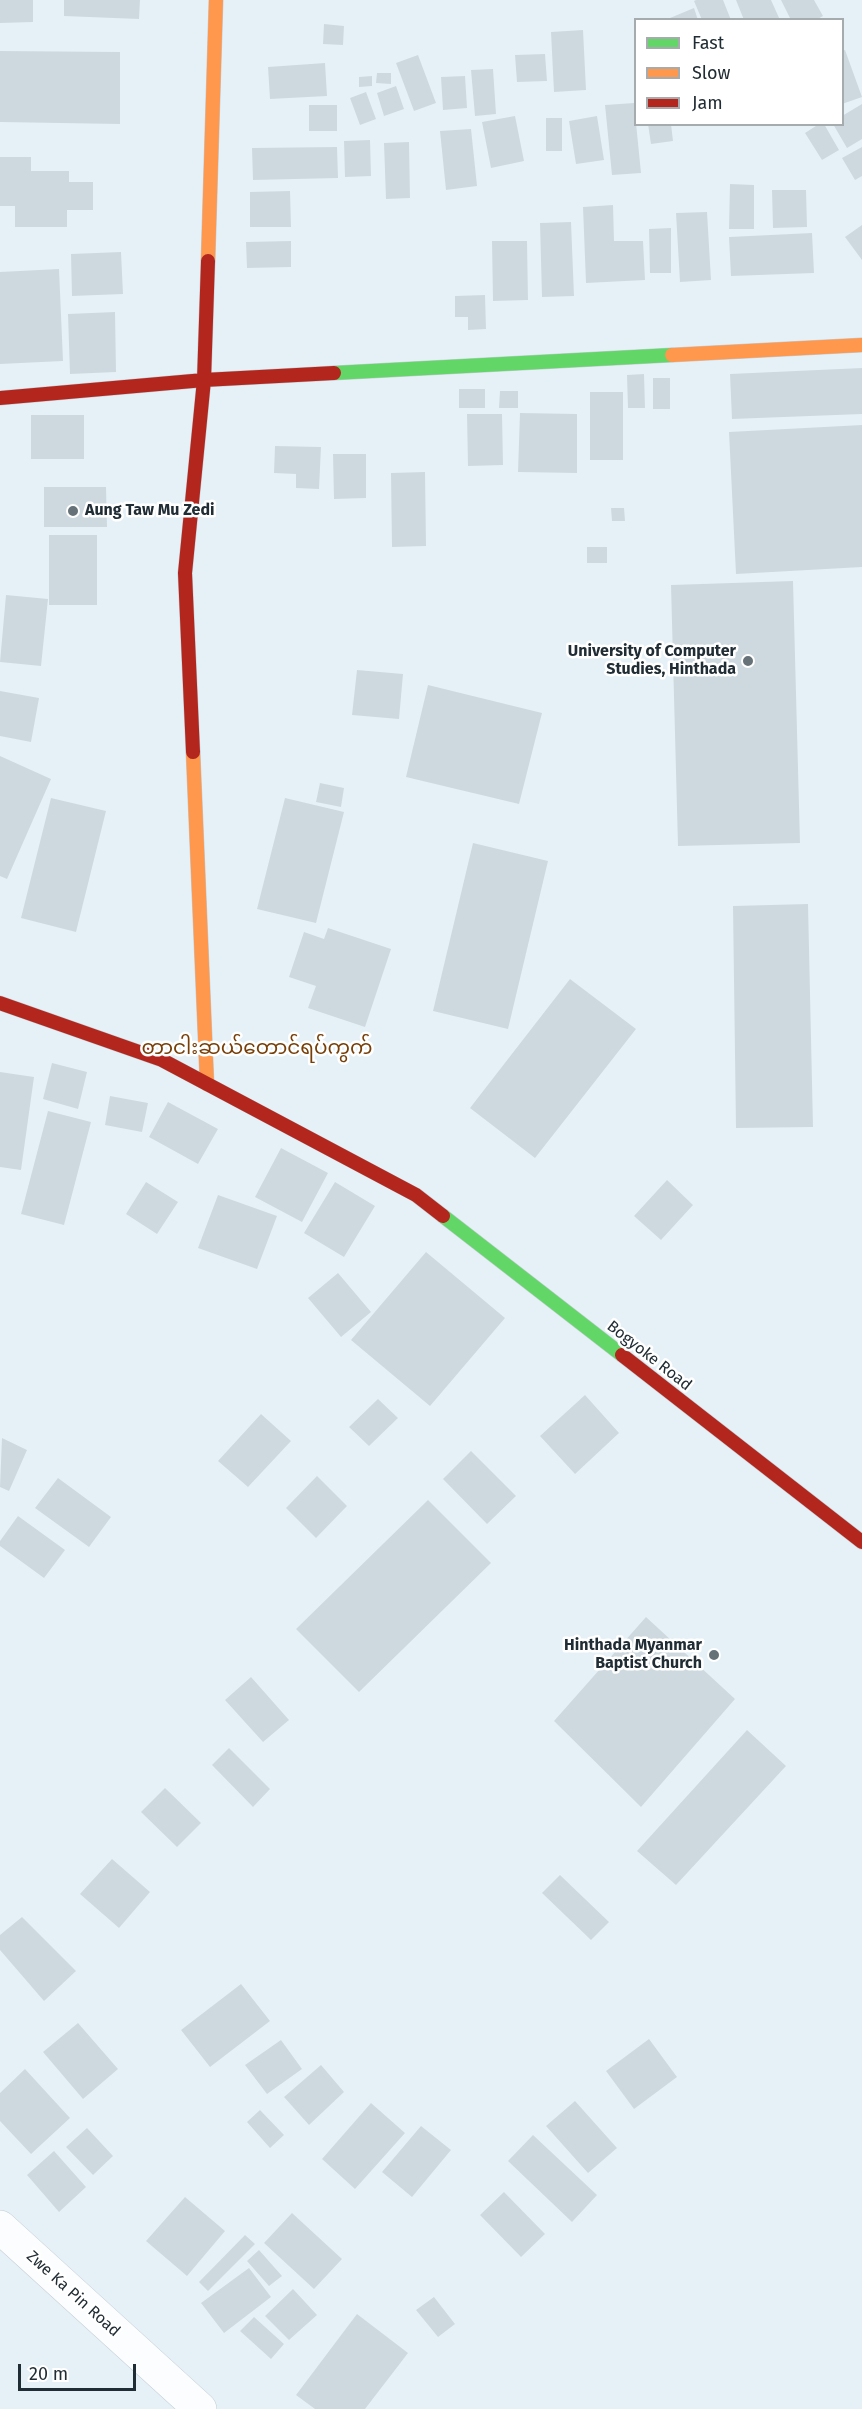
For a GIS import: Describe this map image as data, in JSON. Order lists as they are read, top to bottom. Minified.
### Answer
{"streets":{"street":["Bogyoke Road","Zwe Ka Pin Road"]},"districts":["တာငါးဆယ်တောင်ရပ်ကွက်"],"places":["Aung Taw Mu Zedi","University of Computer Studies, Hinthada","Hinthada Myanmar Baptist Church"],"legend":["Fast","Slow","Jam"],"scale_bar":"20 m"}
